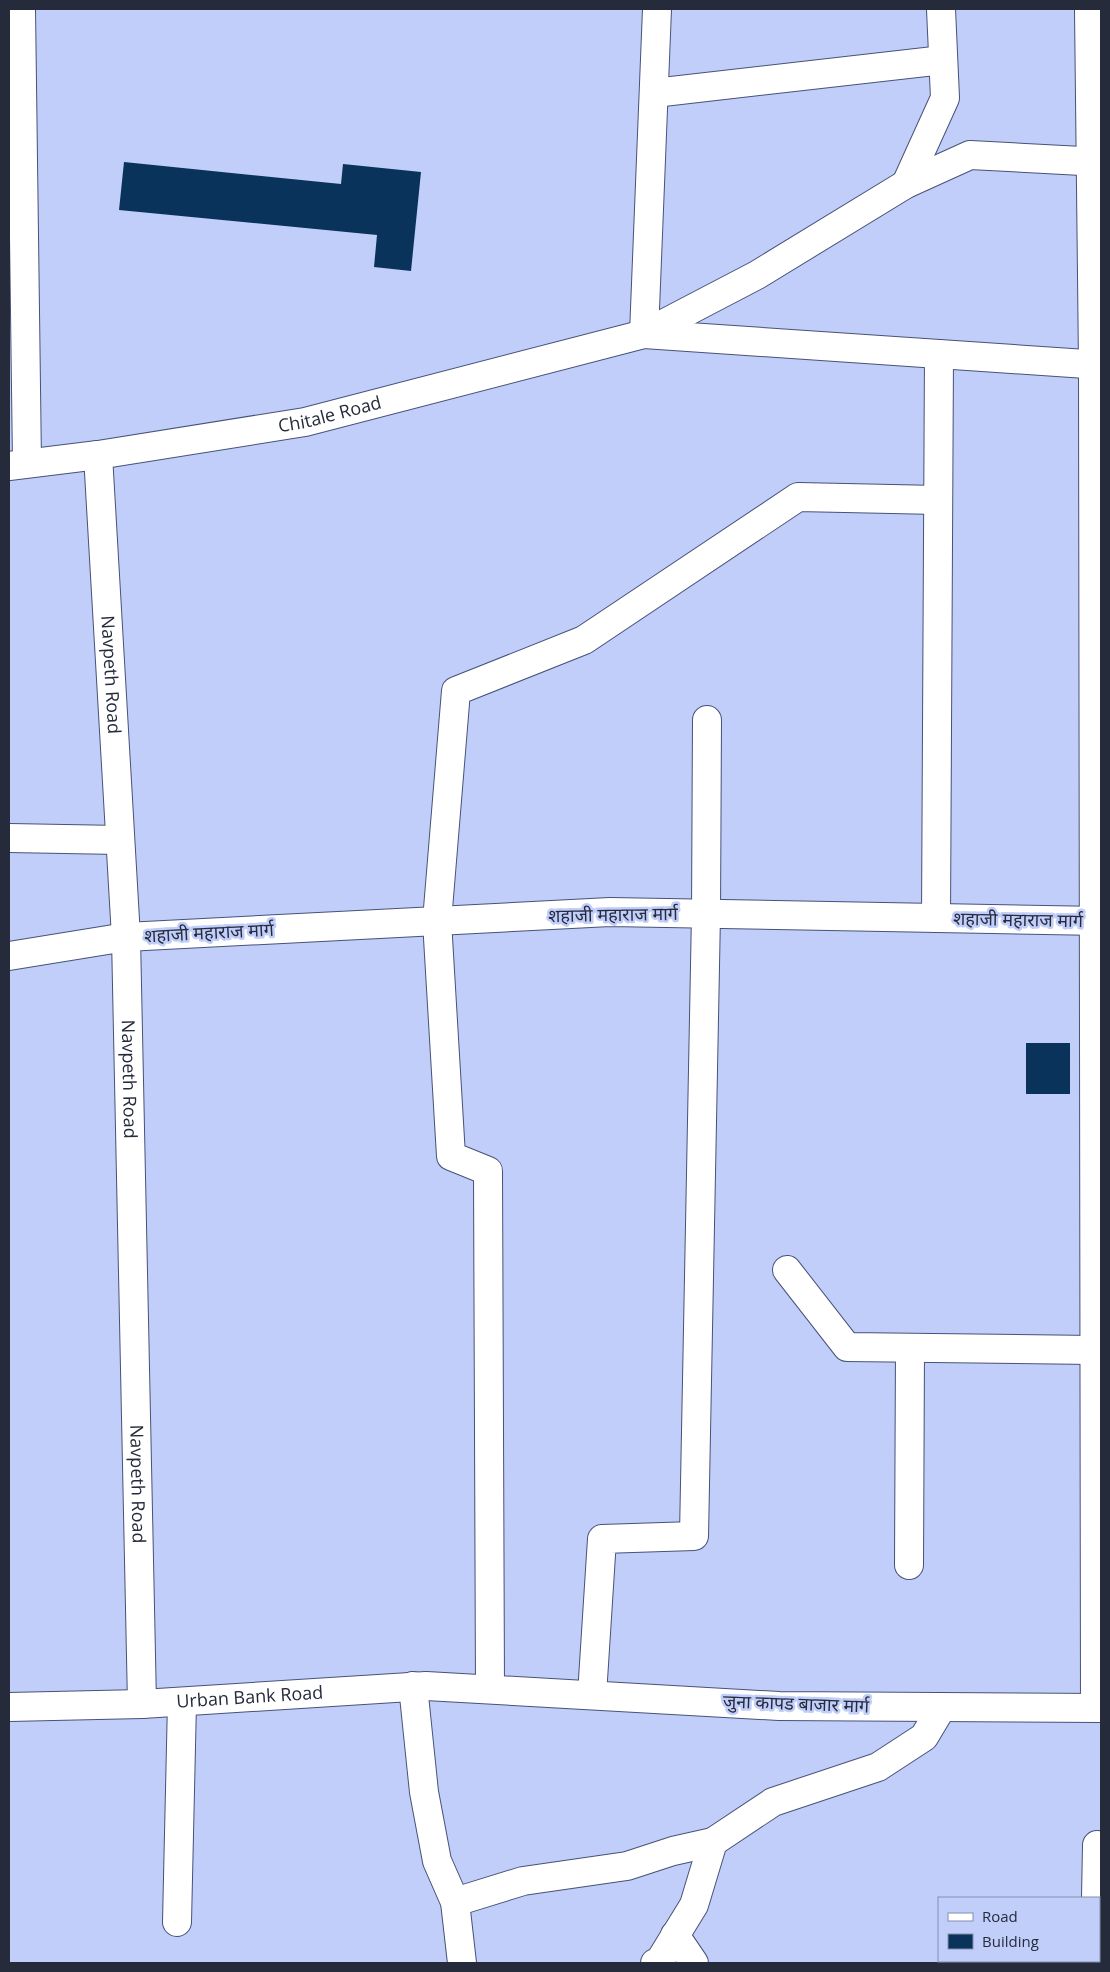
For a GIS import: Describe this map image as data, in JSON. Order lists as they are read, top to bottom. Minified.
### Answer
{"streets":{"street":["Chitale Road","Navpeth Road","शहाजी महाराज मार्ग","Urban Bank Road","जुना कापड बाजार मार्ग"]},"crossings":[["Chitale Road","Navpeth Road"],["Navpeth Road","शहाजी महाराज मार्ग"],["Navpeth Road","Urban Bank Road"],["Urban Bank Road","जुना कापड बाजार मार्ग"]],"legend":["Road","Building"]}
